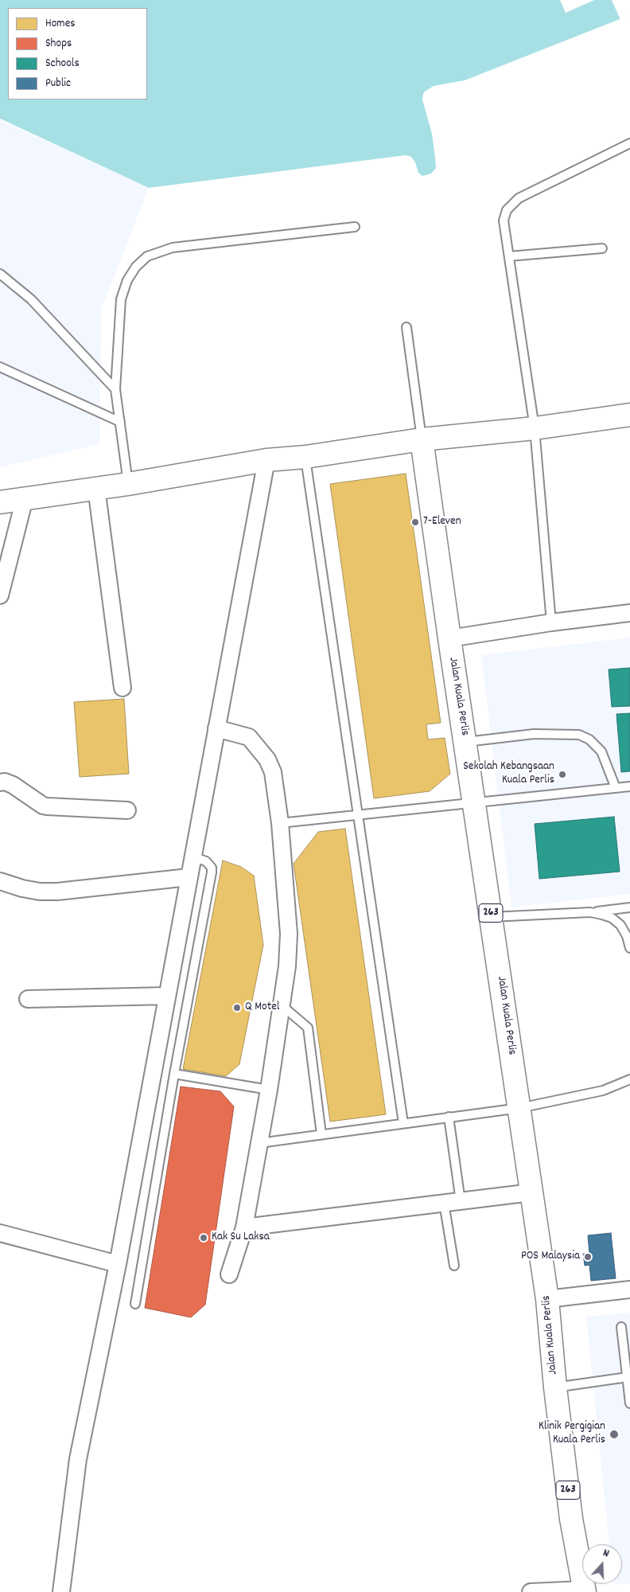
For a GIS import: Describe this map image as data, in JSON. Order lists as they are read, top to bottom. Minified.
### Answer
{"streets":{"main road":["Jalan Kuala Perlis","263"]},"places":["7-Eleven","Sekolah Kebangsaan Kuala Perlis","Q Motel","Kak Su Laksa","POS Malaysia","Klinik Pergigian Kuala Perlis"],"legend":["Homes","Shops","Schools","Public"],"north":"top"}
